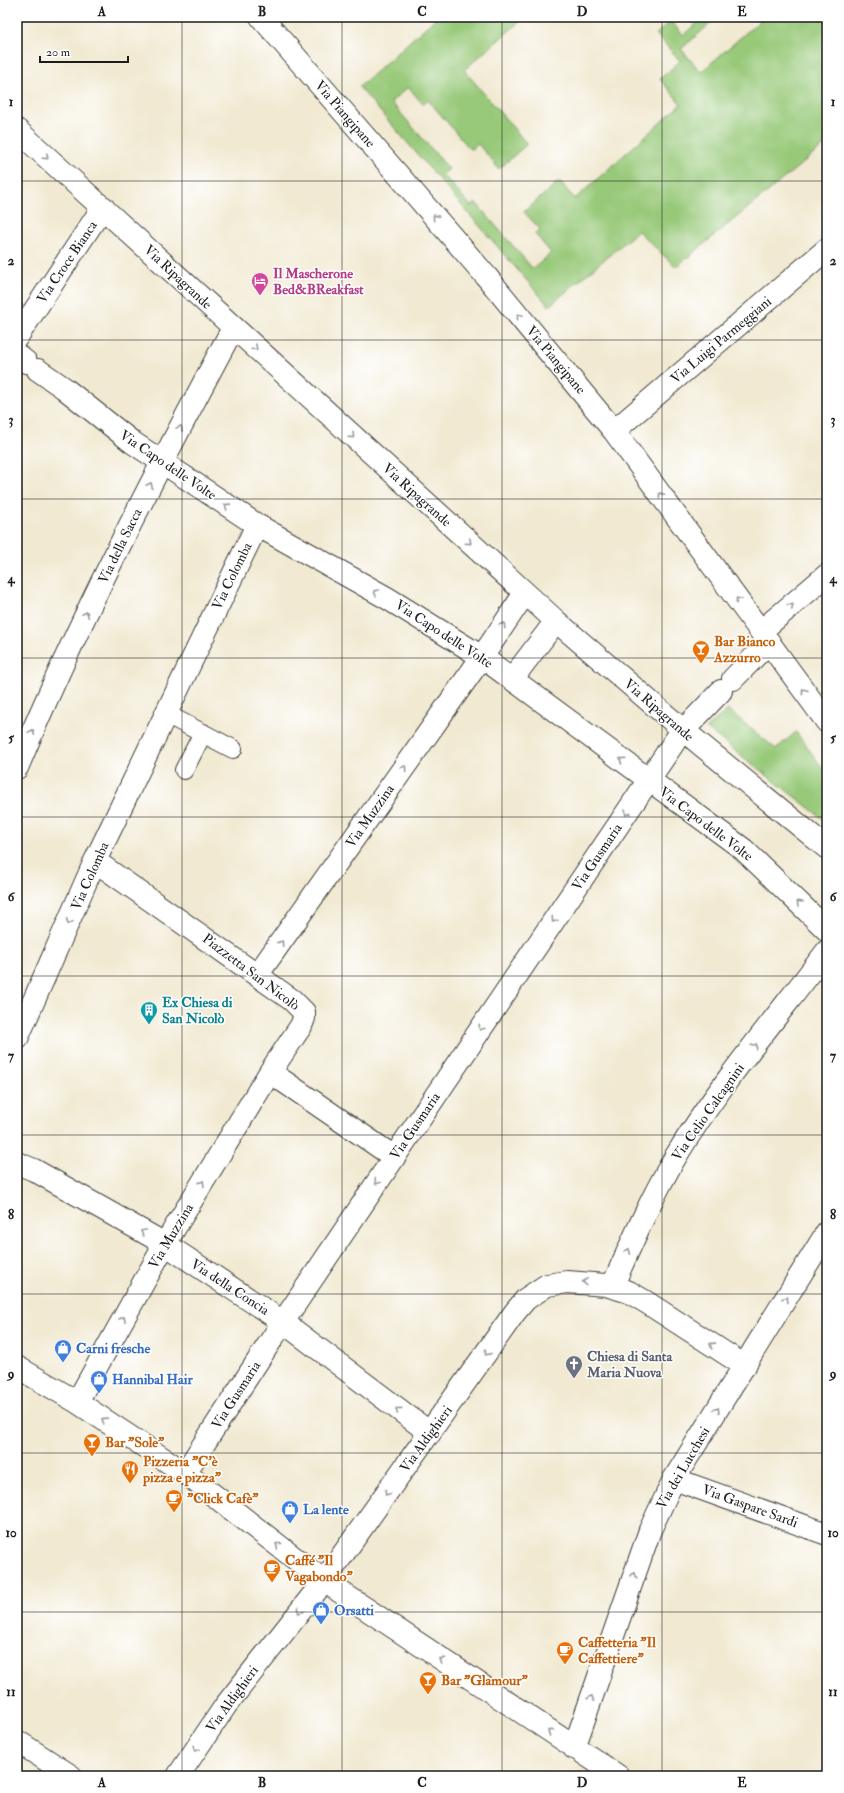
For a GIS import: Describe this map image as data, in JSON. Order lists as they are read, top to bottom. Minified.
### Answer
{"streets":{"street":["Via Piangipane","Via Croce Bianca","Via Ripagrande","Via Luigi Parmeggiani","Via Capo delle Volte","Via della Sacca","Via Colomba","Via Muzzina","Via Gusmaria","Piazzetta San Nicolò","Via Celio Calcagnini","Via della Concia","Via Aldighieri","Via dei Lucchesi","Via Gaspare Sardi"]},"crossings":[["Via Piangipane","Via Luigi Parmeggiani"],["Via Piangipane","Via Gusmaria"],["Via Croce Bianca","Via Ripagrande"],["Via Ripagrande","Via della Sacca"],["Via Ripagrande","Via Muzzina"],["Via Ripagrande","Via Gusmaria"],["Via Capo delle Volte","Via della Sacca"],["Via Capo delle Volte","Via Colomba"],["Via Capo delle Volte","Via Muzzina"],["Via Capo delle Volte","Via Gusmaria"],["Via Colomba","Piazzetta San Nicolò"],["Via Muzzina","Piazzetta San Nicolò"],["Via Muzzina","Via della Concia"],["Via Gusmaria","Via della Concia"],["Via Celio Calcagnini","Via Aldighieri"],["Via della Concia","Via Aldighieri"],["Via Aldighieri","Via dei Lucchesi"],["Via dei Lucchesi","Via Gaspare Sardi"]],"one_way":["Via Piangipane","Via Ripagrande","Via Capo delle Volte","Via della Sacca","Via Muzzina","Via Celio Calcagnini","Via Aldighieri","Via dei Lucchesi"],"places":{"hotel":["Il Mascherone Bed&BReakfast"],"bar":["Bar Bianco Azzurro","Bar \"Sole\"","Bar \"Glamour\""],"building":["Ex Chiesa di San Nicolò"],"shop":["Carni fresche","Hannibal Hair","La lente","Orsatti"],"church":["Chiesa di Santa Maria Nuova"],"restaurant":["Pizzeria \"C'è pizza e pizza\""],"cafe":["\"Click Cafè\"","Caffé \"Il Vagabondo\"","Caffetteria \"Il Caffettiere\""]},"scale_bar":"20 m","grid":{"columns":["A","B","C","D","E"],"rows":["1","2","3","4","5","6","7","8","9","10","11"]}}
